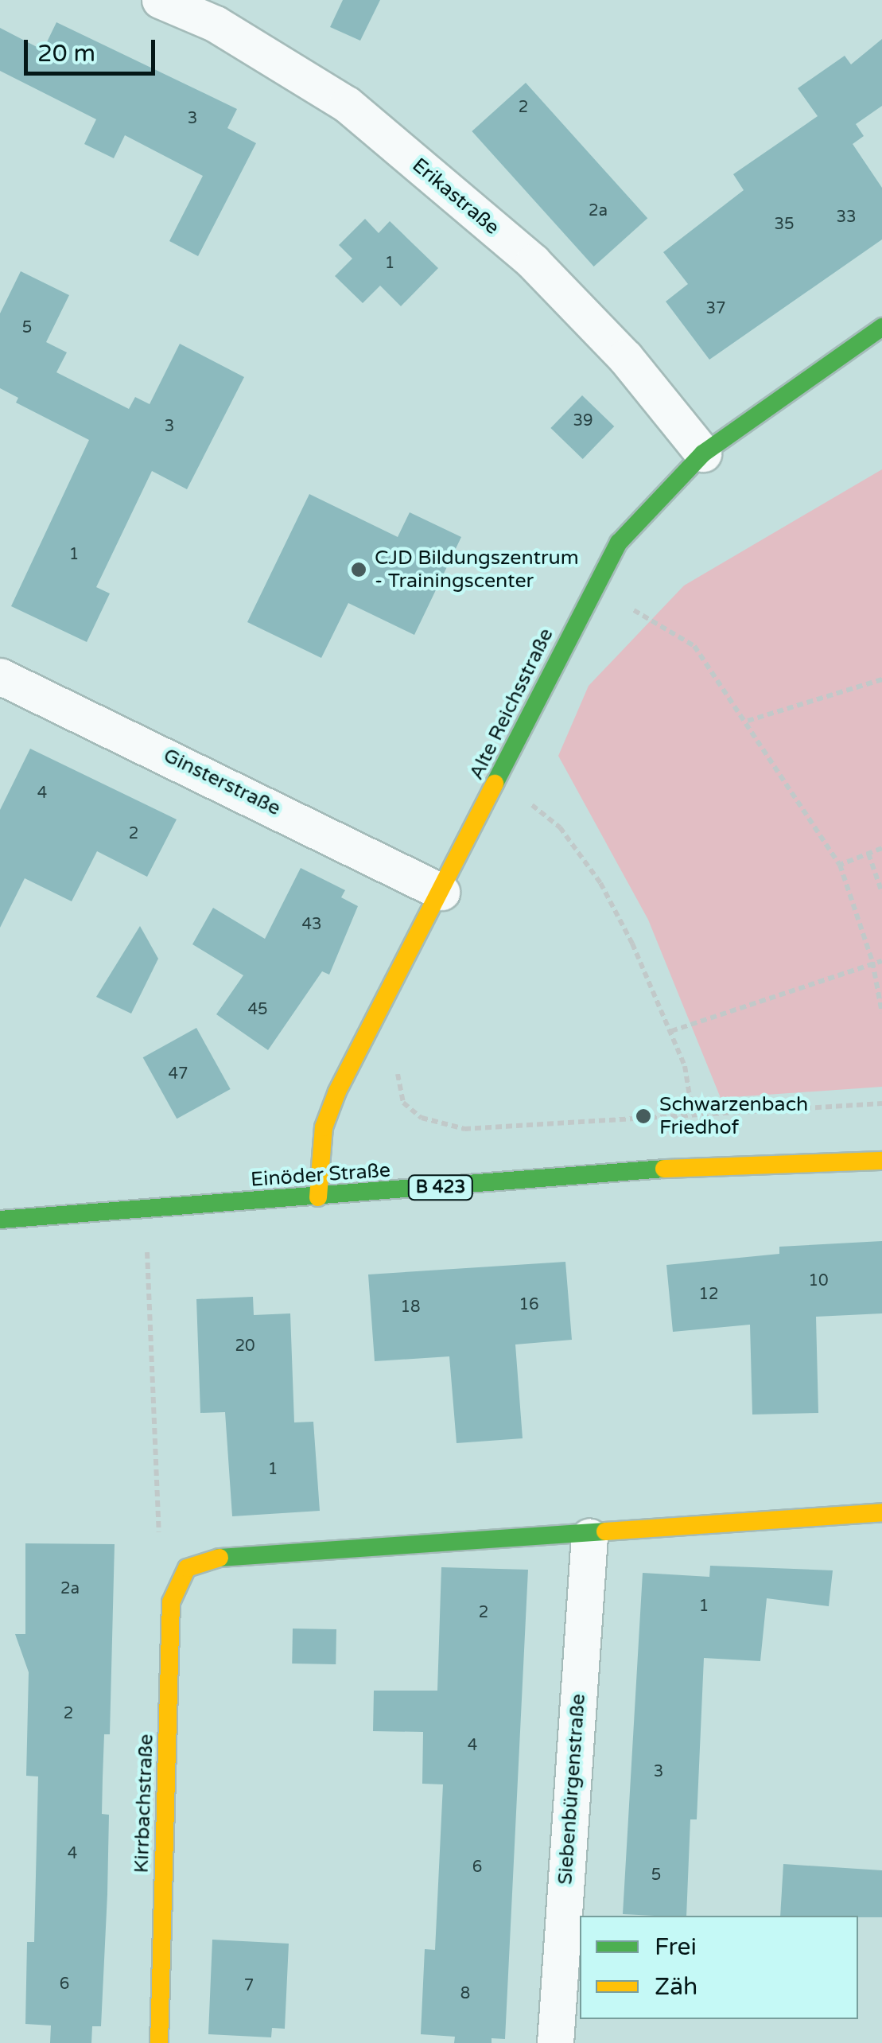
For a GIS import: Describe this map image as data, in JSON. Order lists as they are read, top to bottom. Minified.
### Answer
{"streets":{"street":["Erikastraße","Alte Reichsstraße","Ginsterstraße","Einöder Straße","B 423","Siebenbürgenstraße","Kirrbachstraße"]},"crossings":[["Erikastraße","Alte Reichsstraße"],["Alte Reichsstraße","Ginsterstraße"],["Alte Reichsstraße","Einöder Straße"]],"places":["CJD Bildungszentrum - Trainingscenter","Schwarzenbach Friedhof"],"house_numbers":["2","3","2a","33","35","1","37","5","39","3","1","4","2","43","45","47","10","12","16","18","20","1","2a","1","2","2","4","3","4","6","5","6","7","8"],"legend":["Frei","Zäh"],"scale_bar":"20 m"}
